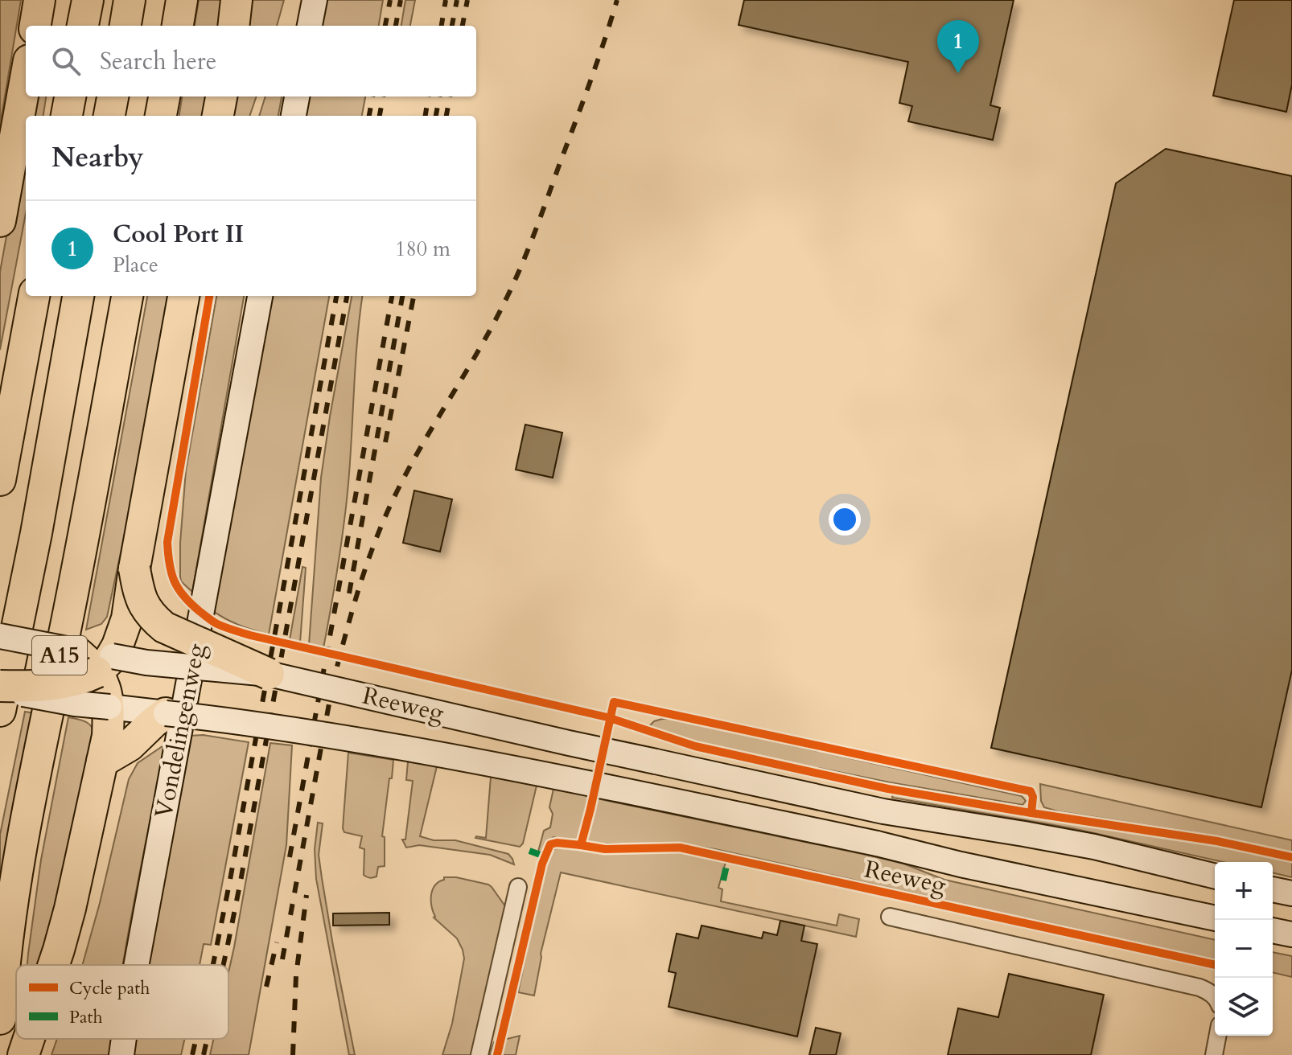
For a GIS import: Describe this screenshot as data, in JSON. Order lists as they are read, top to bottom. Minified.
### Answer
{"streets":{"highway":["A15"],"main road":["Reeweg","Vondelingenweg"]},"crossings":[["A15","Reeweg"]],"legend":["Cycle path","Path"],"page":{"pins":"1","search":"Search here","heading":"Nearby","list":[{"mark":"1","name":"Cool Port II","note":"Place","value":"180 m"}],"map_buttons":["+","−"]}}
